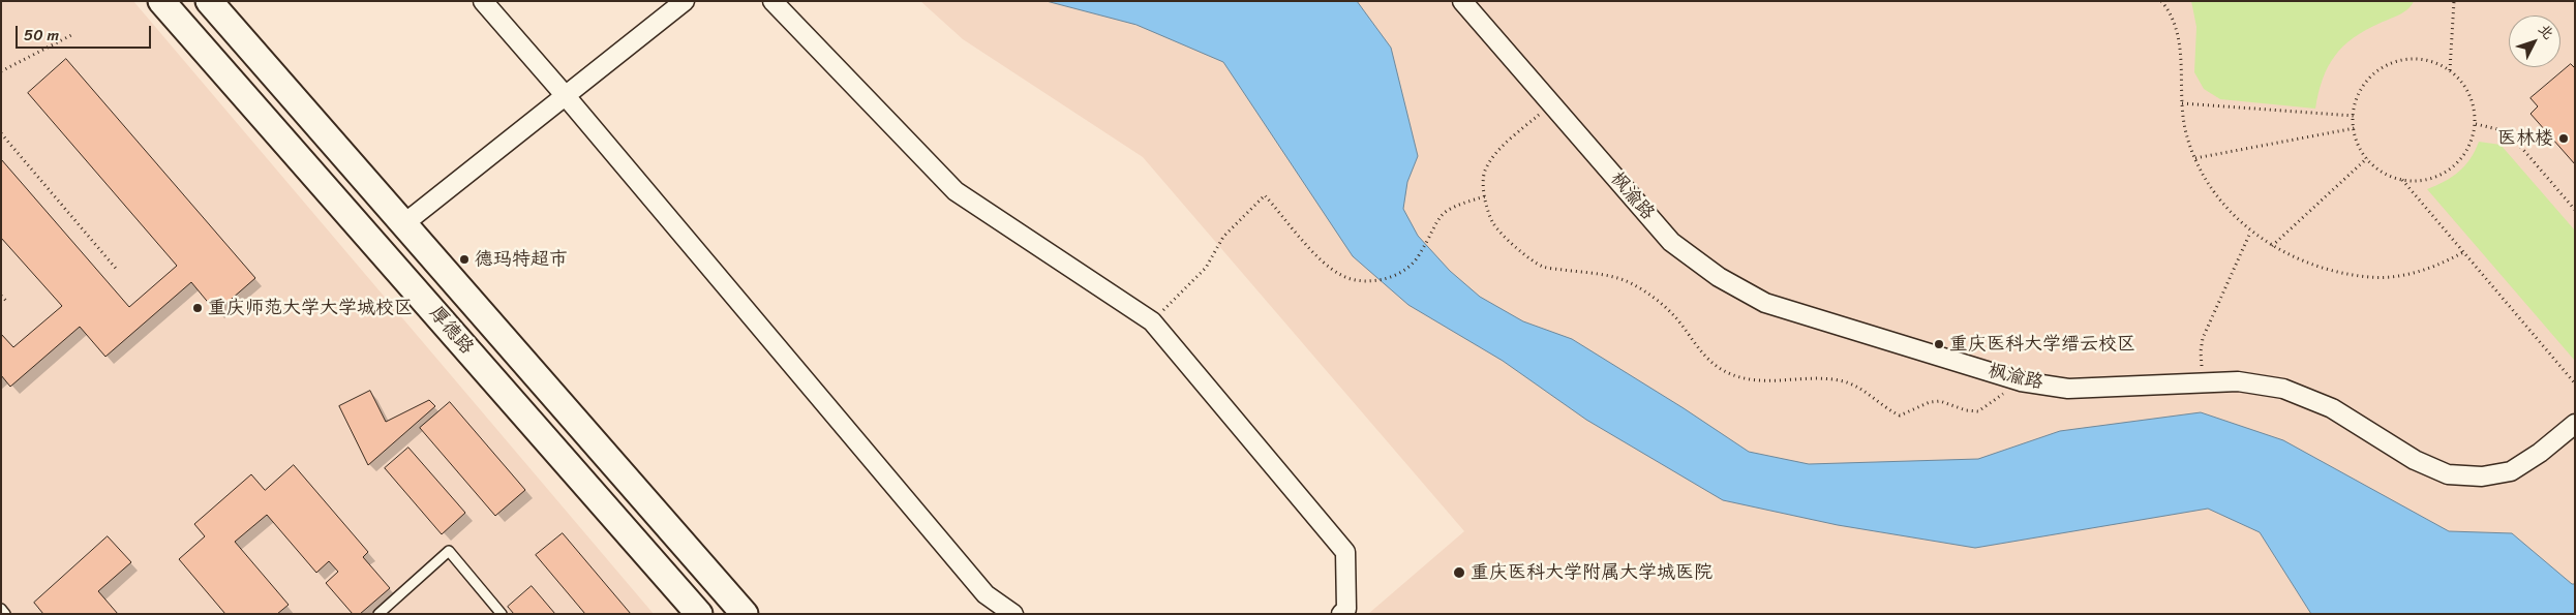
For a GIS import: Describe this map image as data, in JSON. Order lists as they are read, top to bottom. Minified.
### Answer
{"streets":{"main road":["厚德路"],"street":["枫渝路"]},"places":["医林楼","德玛特超市","重庆师范大学大学城校区","重庆医科大学缙云校区","重庆医科大学附属大学城医院"],"scale_bar":"50 m","north":"top right"}
